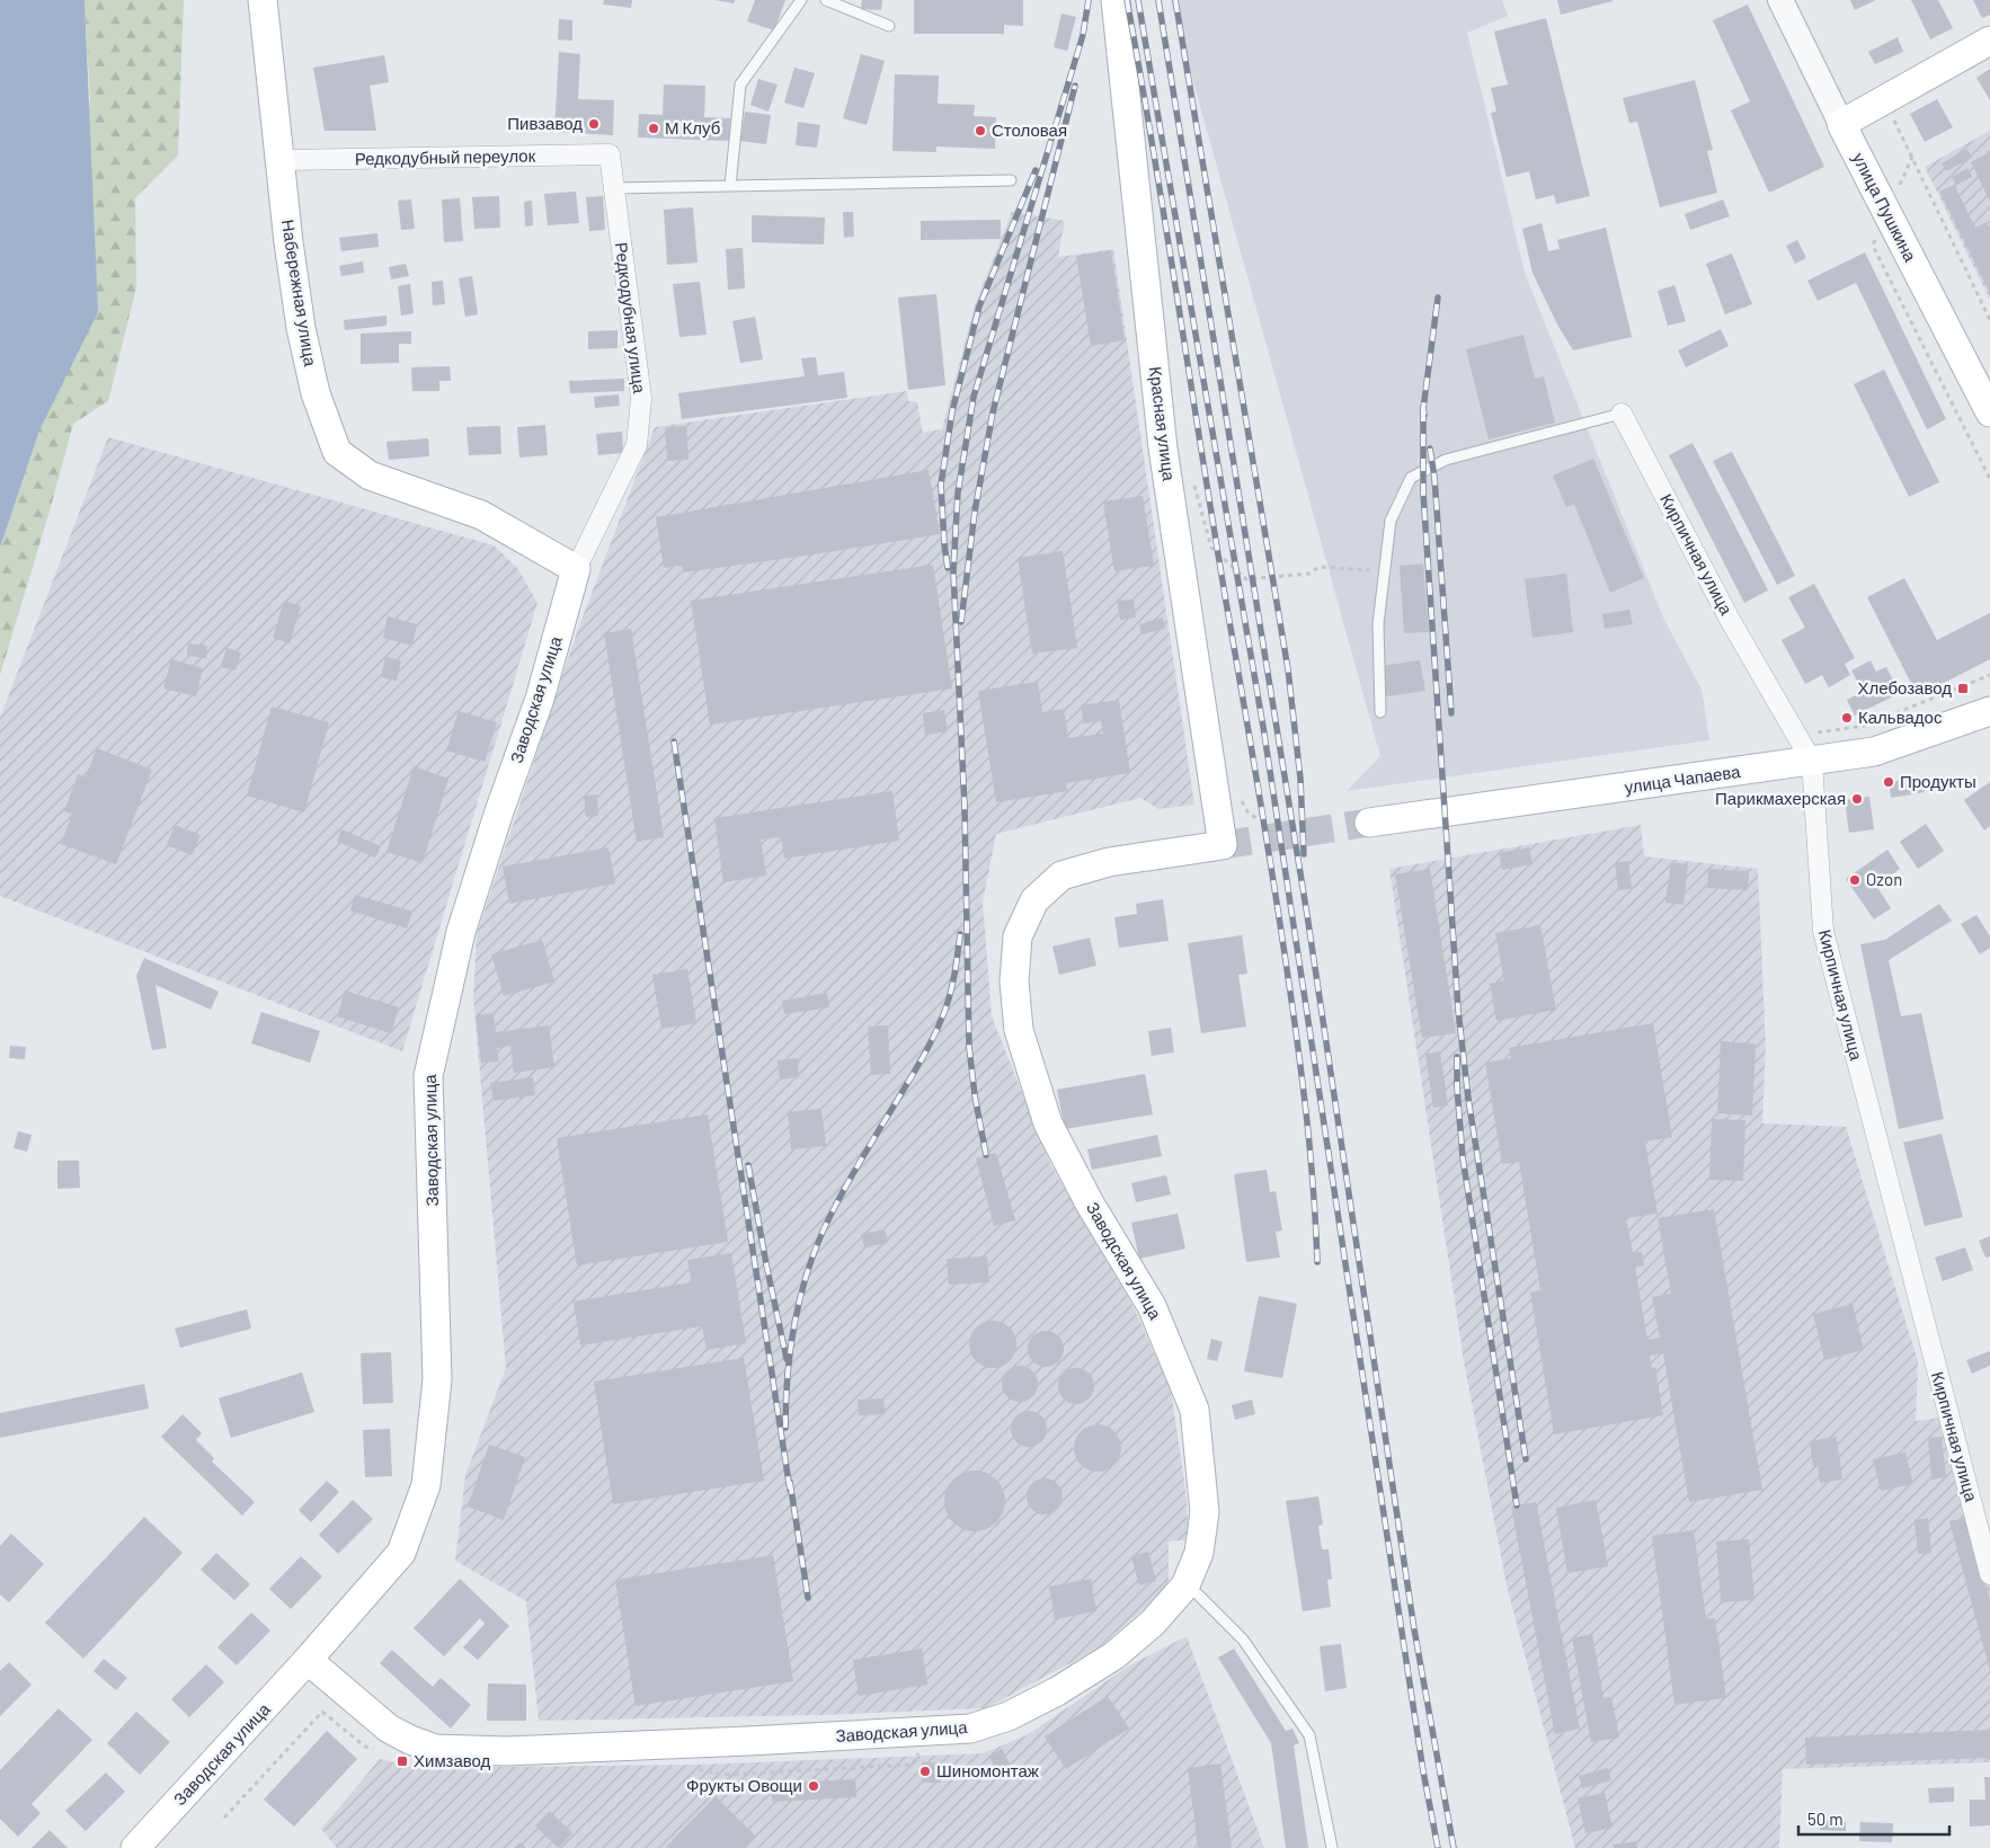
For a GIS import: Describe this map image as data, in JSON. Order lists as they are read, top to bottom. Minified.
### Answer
{"streets":{"main road":["улица Пушкина","Набережная улица","Красная улица","Заводская улица","улица Чапаева"],"street":["Редкодубный переулок","Редкодубная улица","Кирпичная улица"]},"crossings":[["Редкодубный переулок","Набережная улица"],["Редкодубный переулок","Редкодубная улица"],["Набережная улица","Редкодубная улица"],["Набережная улица","Заводская улица"],["Редкодубная улица","Заводская улица"],["Красная улица","Заводская улица"],["Кирпичная улица","улица Чапаева"]],"places":{"other":["Пивзавод","М Клуб","Столовая","Кальвадос","Продукты","Парикмахерская","Ozon","Шиномонтаж","Фрукты Овощи"],"transit":["Хлебозавод","Химзавод"]},"scale_bar":"50 m"}
